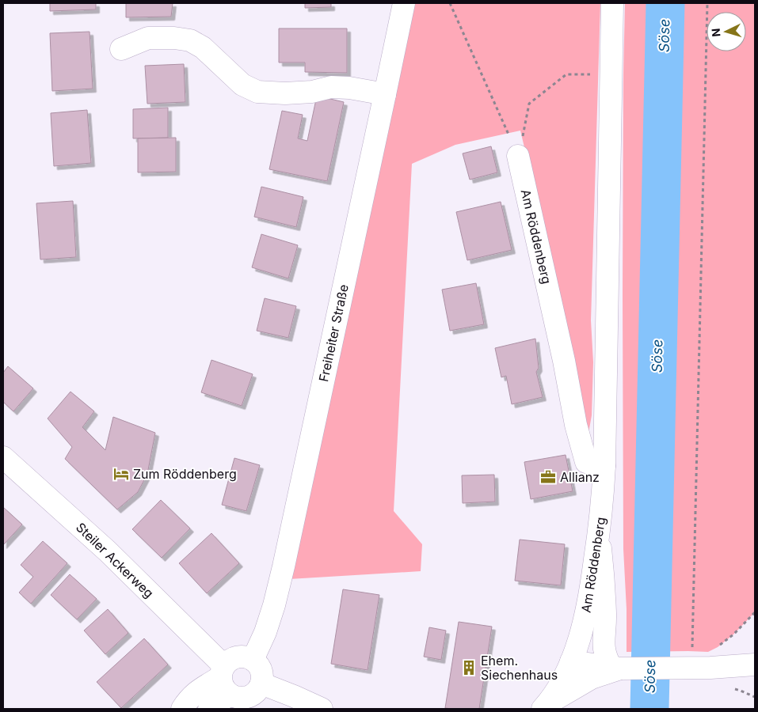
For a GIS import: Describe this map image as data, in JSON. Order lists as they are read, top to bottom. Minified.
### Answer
{"streets":{"street":["Am Röddenberg","Freiheiter Straße","Steiler Ackerweg"]},"crossings":[["Freiheiter Straße","Steiler Ackerweg"]],"water":["Söse"],"places":{"hotel":["Zum Röddenberg"],"office":["Allianz"],"building":["Ehem. Siechenhaus"]},"north":"left"}
